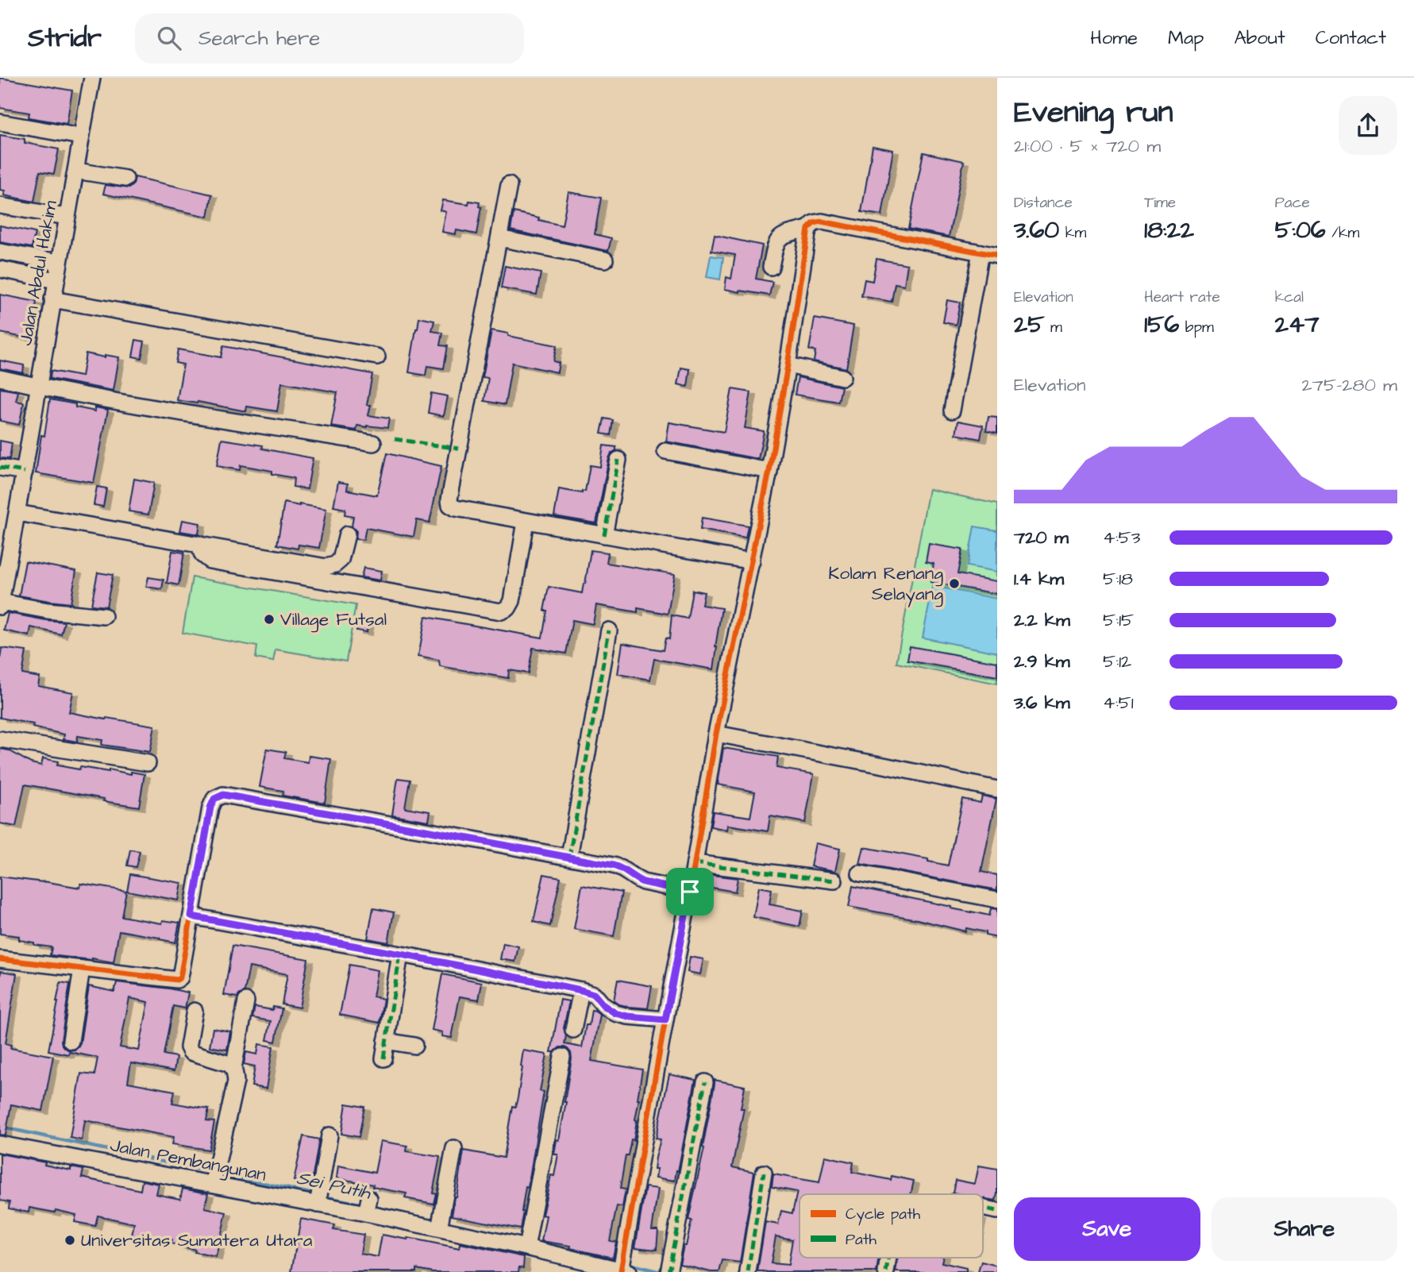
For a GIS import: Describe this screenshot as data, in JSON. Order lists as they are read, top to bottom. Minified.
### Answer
{"streets":{"street":["Jalan Abdul Hakim","Jalan Pembangunan"]},"water":["Sei Putih"],"places":["Kolam Renang Selayang","Village Futsal","Universitas Sumatera Utara"],"legend":["Cycle path","Path"],"page":{"header":"Stridr","search":"Search here","nav":["Home","Map","About","Contact"],"heading":["Evening run","21:00 · 5 × 720 m"],"stats":[["Distance","3.60 km"],["Time","18:22"],["Pace","5:06 /km"],["Elevation","25 m"],["Heart rate","156 bpm"],["kcal","247"]],"chart":["Elevation","275–280 m"],"list":[{"name":"720 m","note":"4:53"},{"name":"1.4 km","note":"5:18"},{"name":"2.2 km","note":"5:15"},{"name":"2.9 km","note":"5:12"},{"name":"3.6 km","note":"4:51"}],"buttons":["Save","Share"]}}
